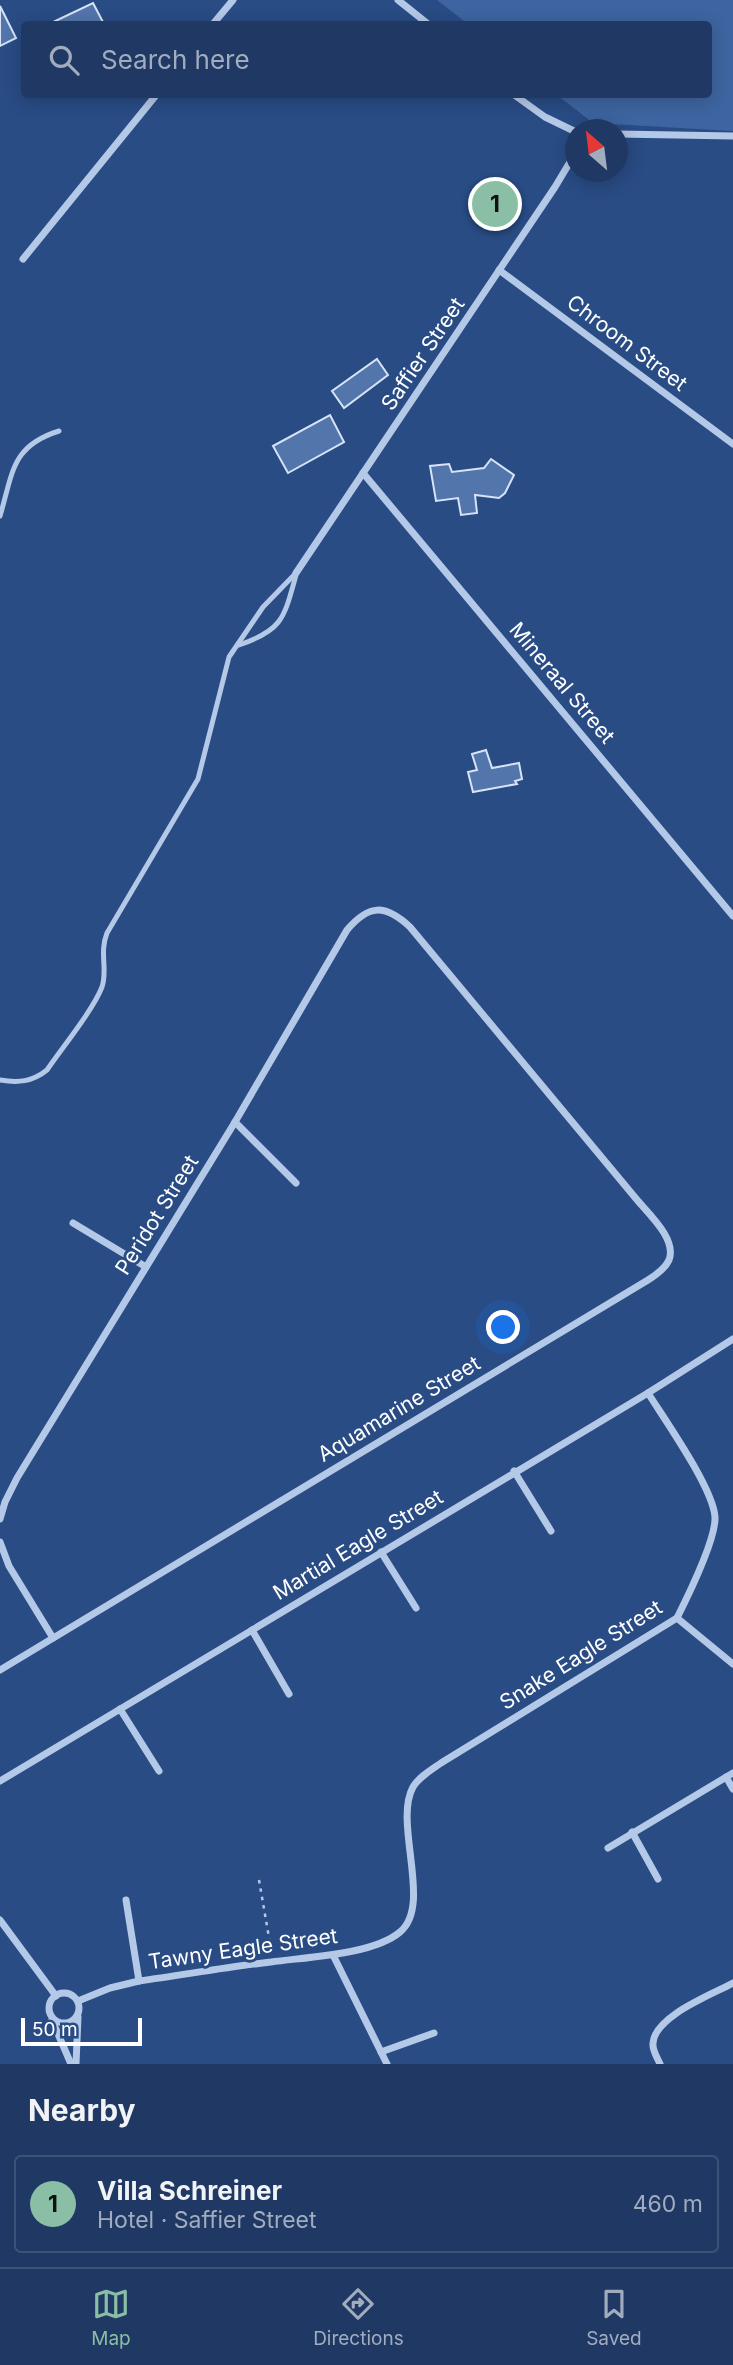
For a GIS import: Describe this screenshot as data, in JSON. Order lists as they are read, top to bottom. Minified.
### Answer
{"streets":{"street":["Chroom Street","Saffier Street","Mineraal Street","Peridot Street","Aquamarine Street","Martial Eagle Street","Snake Eagle Street","Tawny Eagle Street"]},"crossings":[["Chroom Street","Saffier Street"],["Saffier Street","Mineraal Street"],["Peridot Street","Aquamarine Street"],["Martial Eagle Street","Snake Eagle Street"],["Snake Eagle Street","Tawny Eagle Street"]],"scale_bar":"50 m","north":"top left","page":{"search":"Search here","pins":"1","scale":"50 m","heading":"Nearby","list":[{"mark":"1","name":"Villa Schreiner","note":"Hotel · Saffier Street","value":"460 m"}],"nav":["Map","Directions","Saved"]}}
